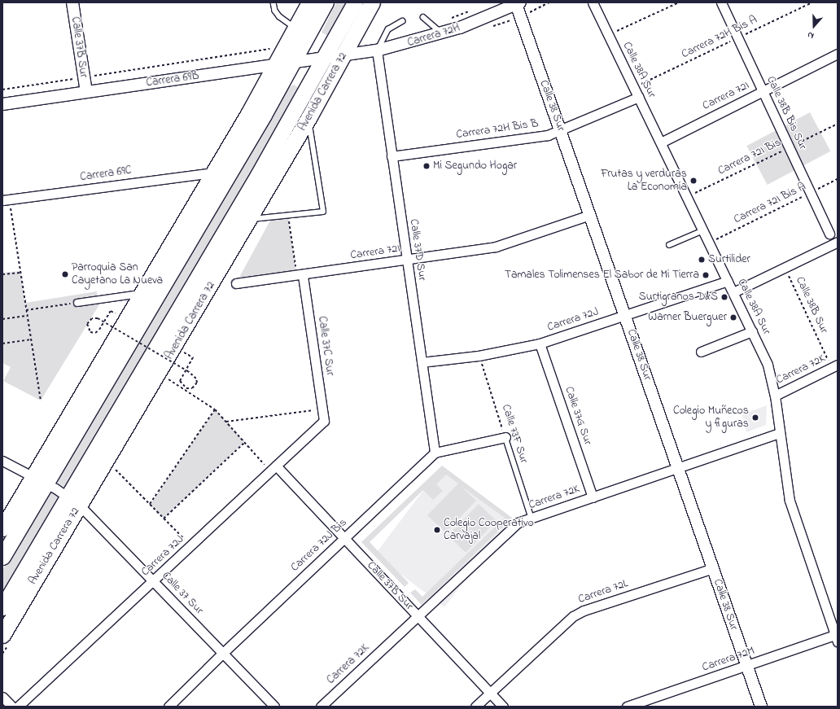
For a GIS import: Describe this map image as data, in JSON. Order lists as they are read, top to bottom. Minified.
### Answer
{"streets":{"highway":["Avenida Carrera 72"],"street":["Carrera 72H","Calle 37B Sur","Calle 38A Sur","Carrera 69B","Carrera 72I","Calle 38 Sur","Calle 38B Bis Sur","Carrera 72H Bis B","Carrera 69C","Calle 37D Sur","Carrera 72J","Calle 37C Sur","Carrera 72K","Calle 37G Sur","Carrera 72J Bis","Carrera 72L","Calle 37 Sur","Carrera 72M"],"lane":["Calle 73F Sur"],"path":["Carrera 72H Bis A","Carrera 72I Bis","Carrera 72I Bis A","Calle 38B Sur"]},"crossings":[["Carrera 72H","Carrera 69B"],["Carrera 72H","Avenida Carrera 72"],["Carrera 72H","Calle 38 Sur"],["Carrera 72H","Calle 37D Sur"],["Carrera 72H Bis A","Calle 38A Sur"],["Carrera 72H Bis A","Calle 38B Bis Sur"],["Calle 37B Sur","Carrera 69B"],["Calle 37B Sur","Carrera 72J"],["Calle 37B Sur","Carrera 72K"],["Calle 37B Sur","Carrera 72J Bis"],["Calle 37B Sur","Carrera 72L"],["Calle 38A Sur","Carrera 72I"],["Calle 38A Sur","Carrera 72H Bis B"],["Calle 38A Sur","Carrera 72I Bis"],["Calle 38A Sur","Carrera 72I Bis A"],["Calle 38A Sur","Carrera 72J"],["Calle 38A Sur","Carrera 72K"],["Calle 38A Sur","Carrera 72M"],["Carrera 69B","Avenida Carrera 72"],["Avenida Carrera 72","Calle 37 Sur"],["Carrera 72I","Calle 38 Sur"],["Carrera 72I","Calle 38B Bis Sur"],["Carrera 72I","Calle 37D Sur"],["Carrera 72I","Calle 37C Sur"],["Calle 38 Sur","Carrera 72H Bis B"],["Calle 38 Sur","Carrera 72J"],["Calle 38 Sur","Carrera 72K"],["Calle 38 Sur","Carrera 72L"],["Calle 38 Sur","Carrera 72M"],["Calle 38B Bis Sur","Carrera 72I Bis"],["Calle 38B Bis Sur","Carrera 72I Bis A"],["Carrera 72H Bis B","Calle 37D Sur"],["Calle 37D Sur","Carrera 72J"],["Calle 37D Sur","Carrera 72J Bis"],["Calle 38B Sur","Carrera 72K"],["Carrera 72J","Calle 37C Sur"],["Carrera 72J","Calle 37G Sur"],["Carrera 72J","Calle 73F Sur"],["Carrera 72J","Calle 37 Sur"],["Carrera 72K","Calle 37G Sur"],["Carrera 72K","Calle 73F Sur"],["Carrera 72J Bis","Calle 37 Sur"]],"places":["Mi Segundo Hogar","Frutas y verduras La Economía","Surtilider","Parroquia San Cayetano La Nueva","Tamales Tolimenses El Sabor de Mi Tierra","Surtigranos D&S","Warner Buerguer","Colegio Muñecos y figuras","Colegio Cooperativo Carvajal"],"north":"bottom"}
